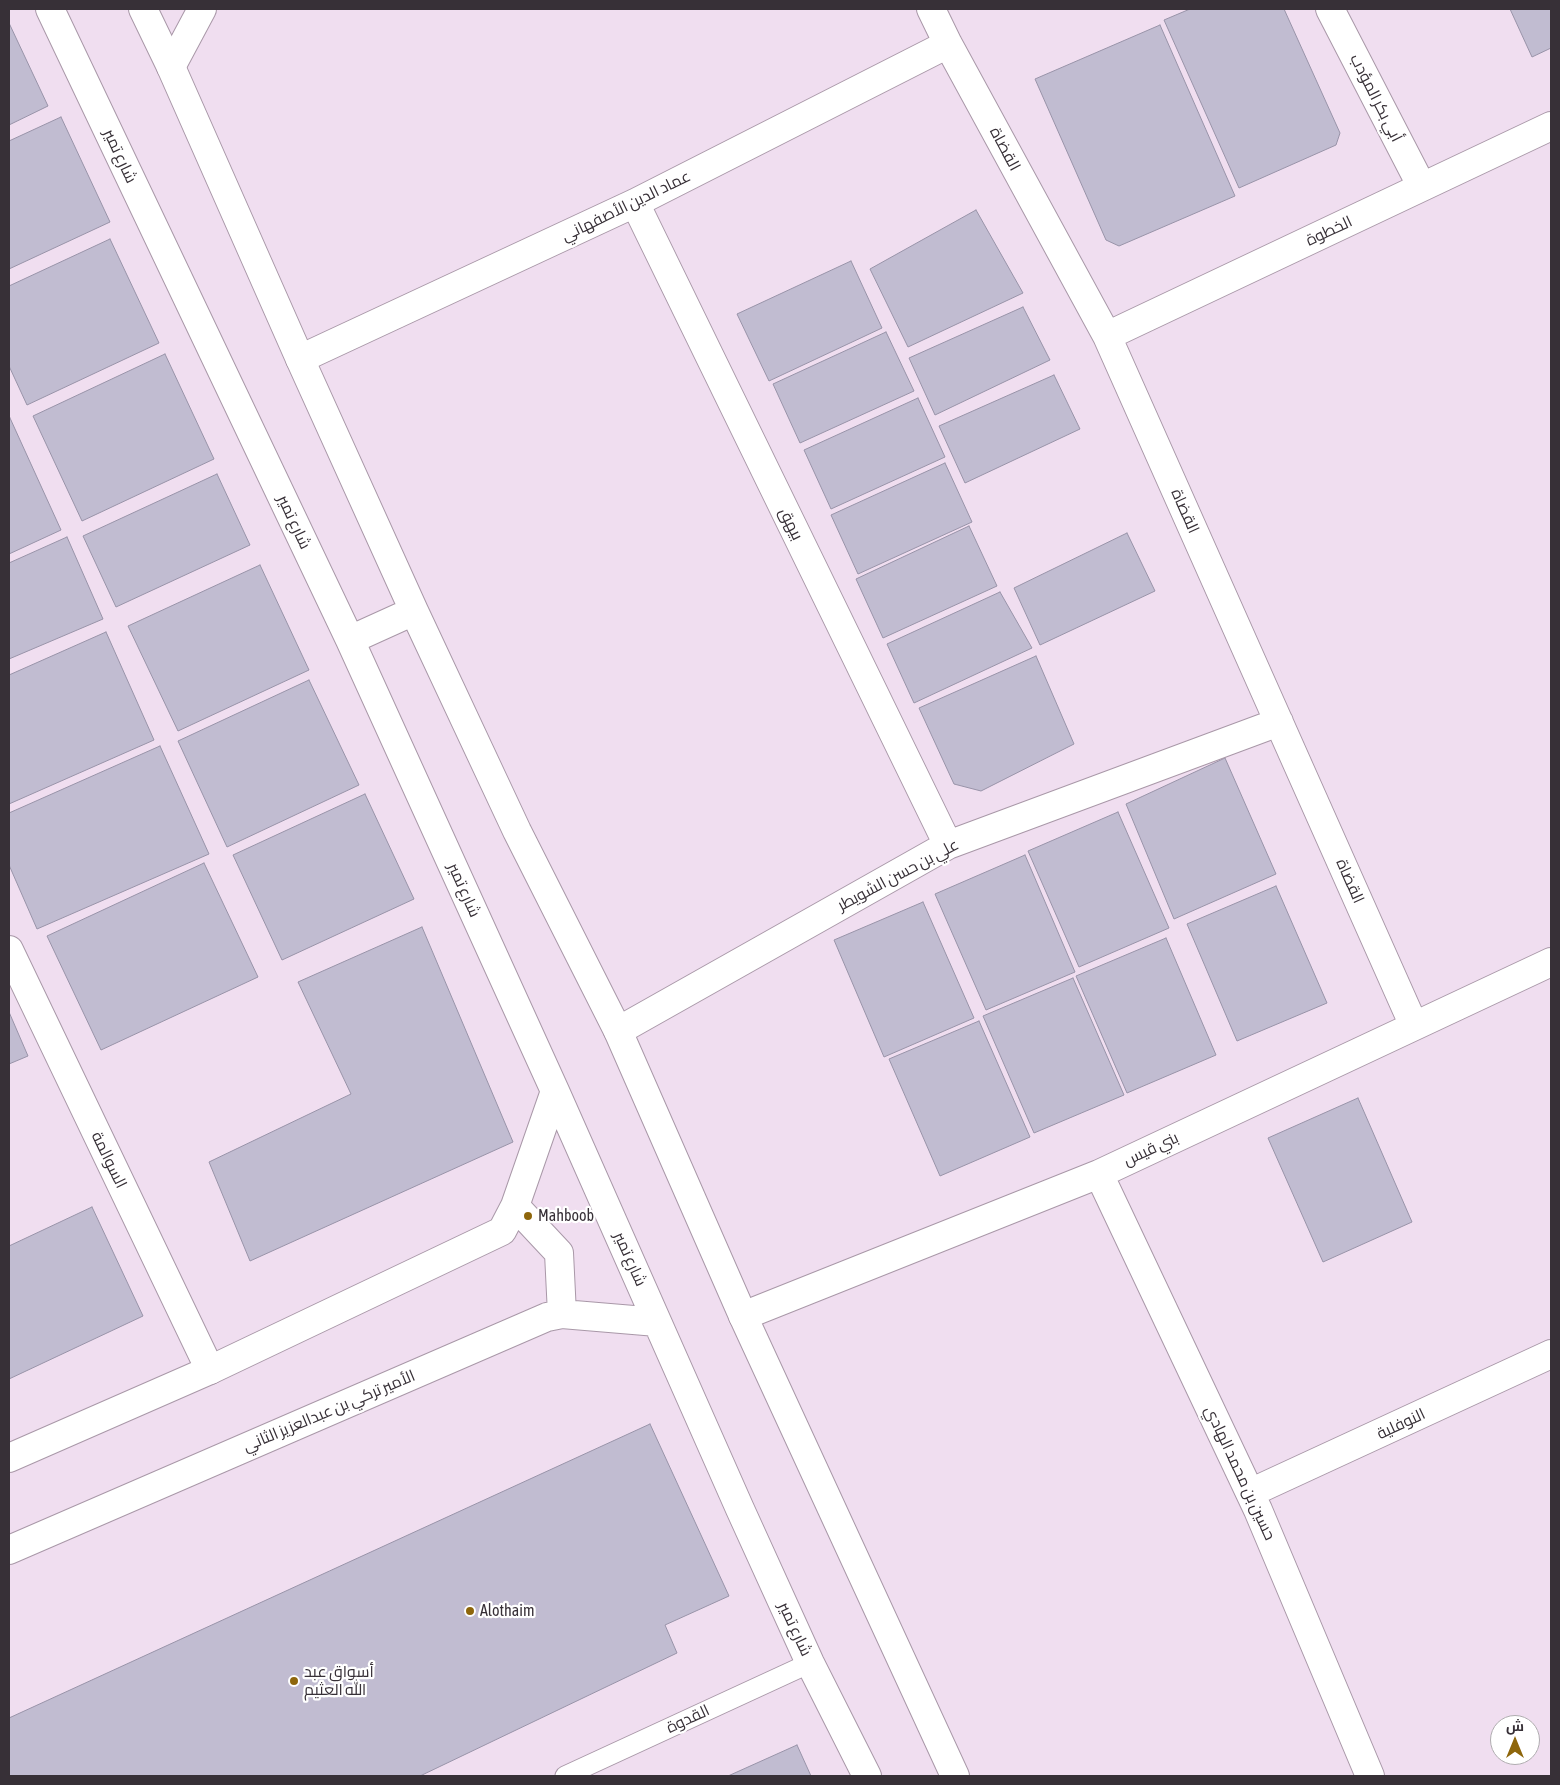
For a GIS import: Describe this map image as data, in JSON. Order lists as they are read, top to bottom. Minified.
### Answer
{"streets":{"street":["أبي بكر المؤدب","القضاة","شارع تمير","عماد الدين الأصفهاني","الخطوة","بيهق","علي بن حسن الشويطر","بني قيس","السوالمة","الأمير تركي بن عبدالعزيز الثاني","النوفلية","حسين بن محمد الهادي"],"lane":["القدوة"]},"crossings":[["أبي بكر المؤدب","الخطوة"],["القضاة","عماد الدين الأصفهاني"],["القضاة","الخطوة"],["القضاة","علي بن حسن الشويطر"],["القضاة","بني قيس"],["شارع تمير","الأمير تركي بن عبدالعزيز الثاني"],["شارع تمير","القدوة"],["عماد الدين الأصفهاني","بيهق"],["بيهق","علي بن حسن الشويطر"],["بني قيس","حسين بن محمد الهادي"],["النوفلية","حسين بن محمد الهادي"]],"places":["Mahboob","Alothaim","أسواق عبد الله العثيم"],"north":"top"}
